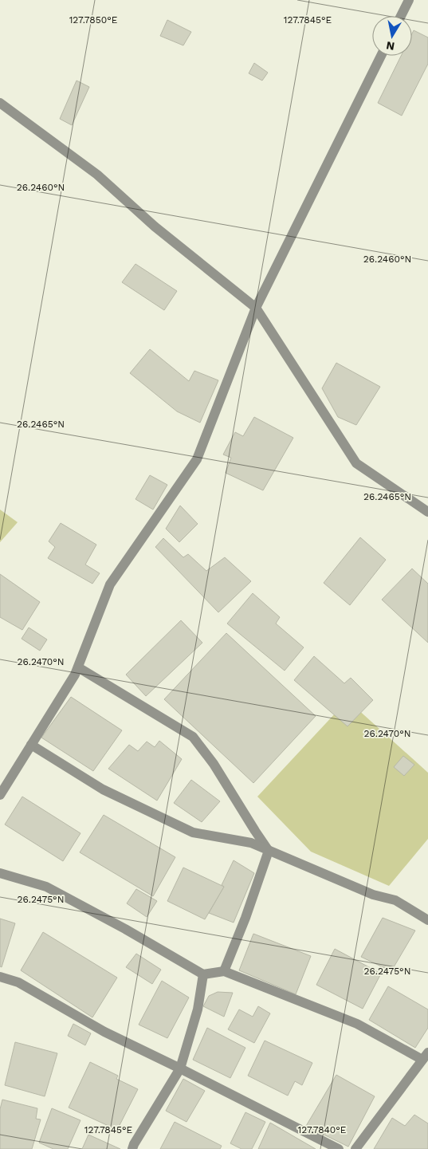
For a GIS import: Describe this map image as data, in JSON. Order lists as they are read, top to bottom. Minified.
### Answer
{"north":"bottom","coordinates":["127.7850°E","127.7845°E","26.2460°N","26.2465°N","26.2470°N","26.2475°N","127.7840°E"]}
